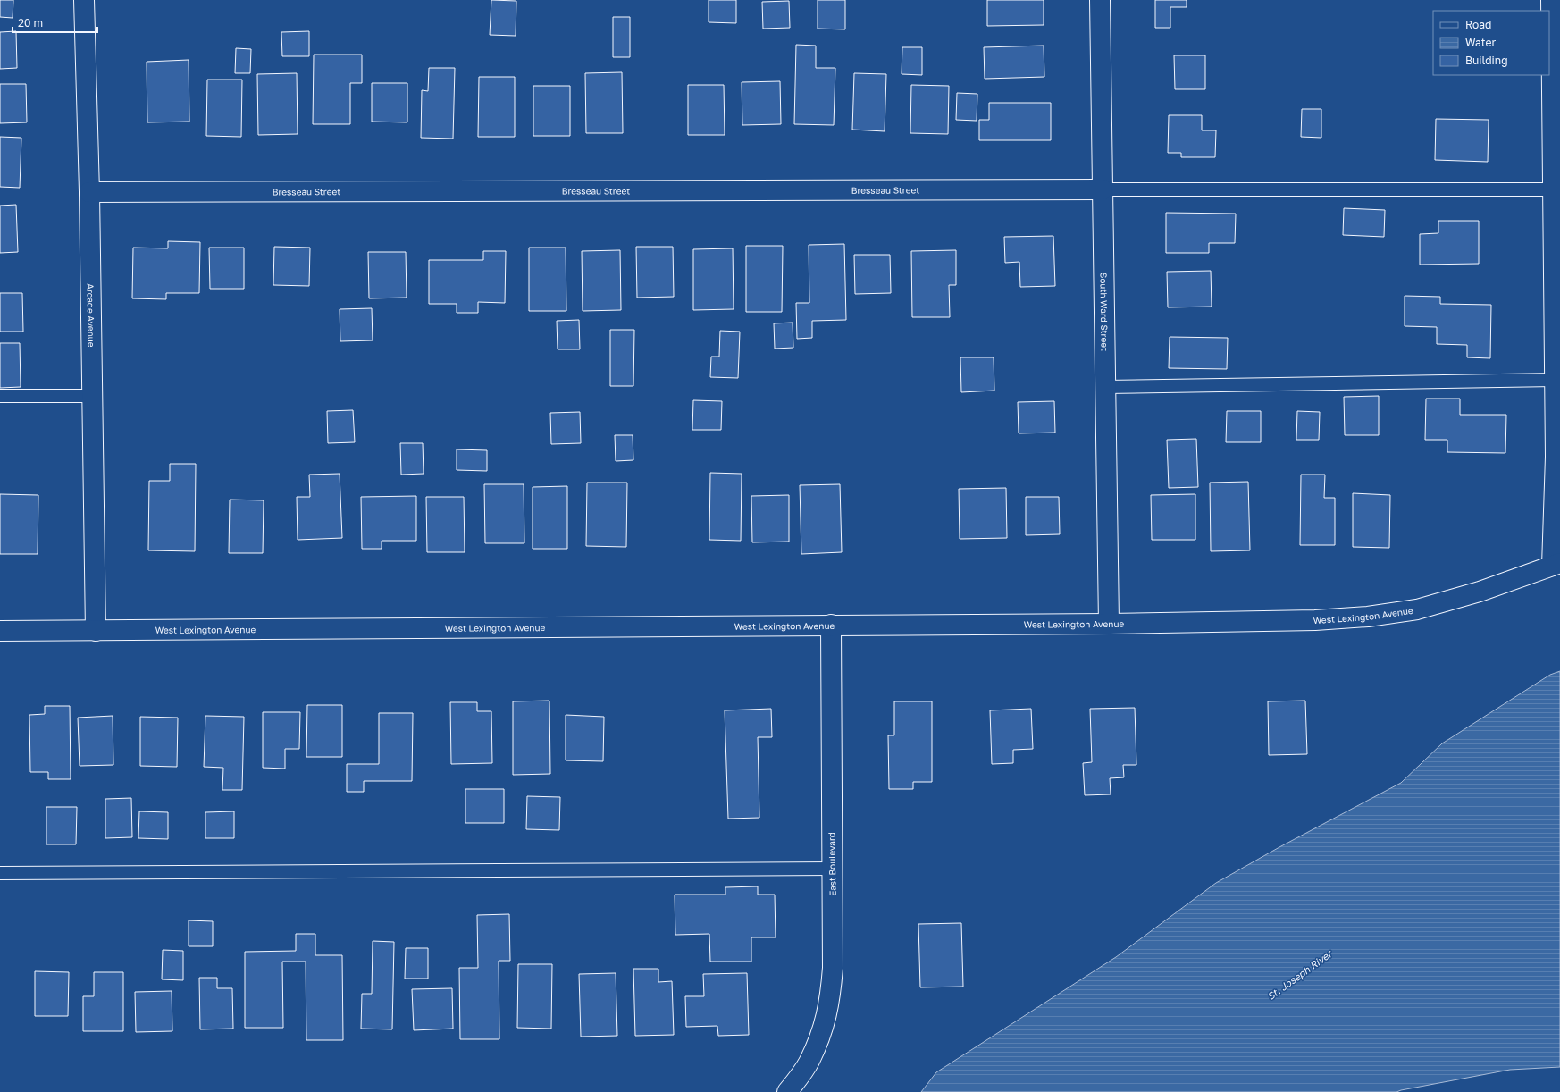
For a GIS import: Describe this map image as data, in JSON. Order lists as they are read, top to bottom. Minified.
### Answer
{"streets":{"street":["Bresseau Street","South Ward Street","Arcade Avenue","West Lexington Avenue","East Boulevard"]},"crossings":[["Bresseau Street","South Ward Street"],["Bresseau Street","Arcade Avenue"],["South Ward Street","West Lexington Avenue"],["Arcade Avenue","West Lexington Avenue"],["West Lexington Avenue","East Boulevard"]],"water":["St. Joseph River"],"legend":["Road","Water","Building"],"scale_bar":"20 m"}
